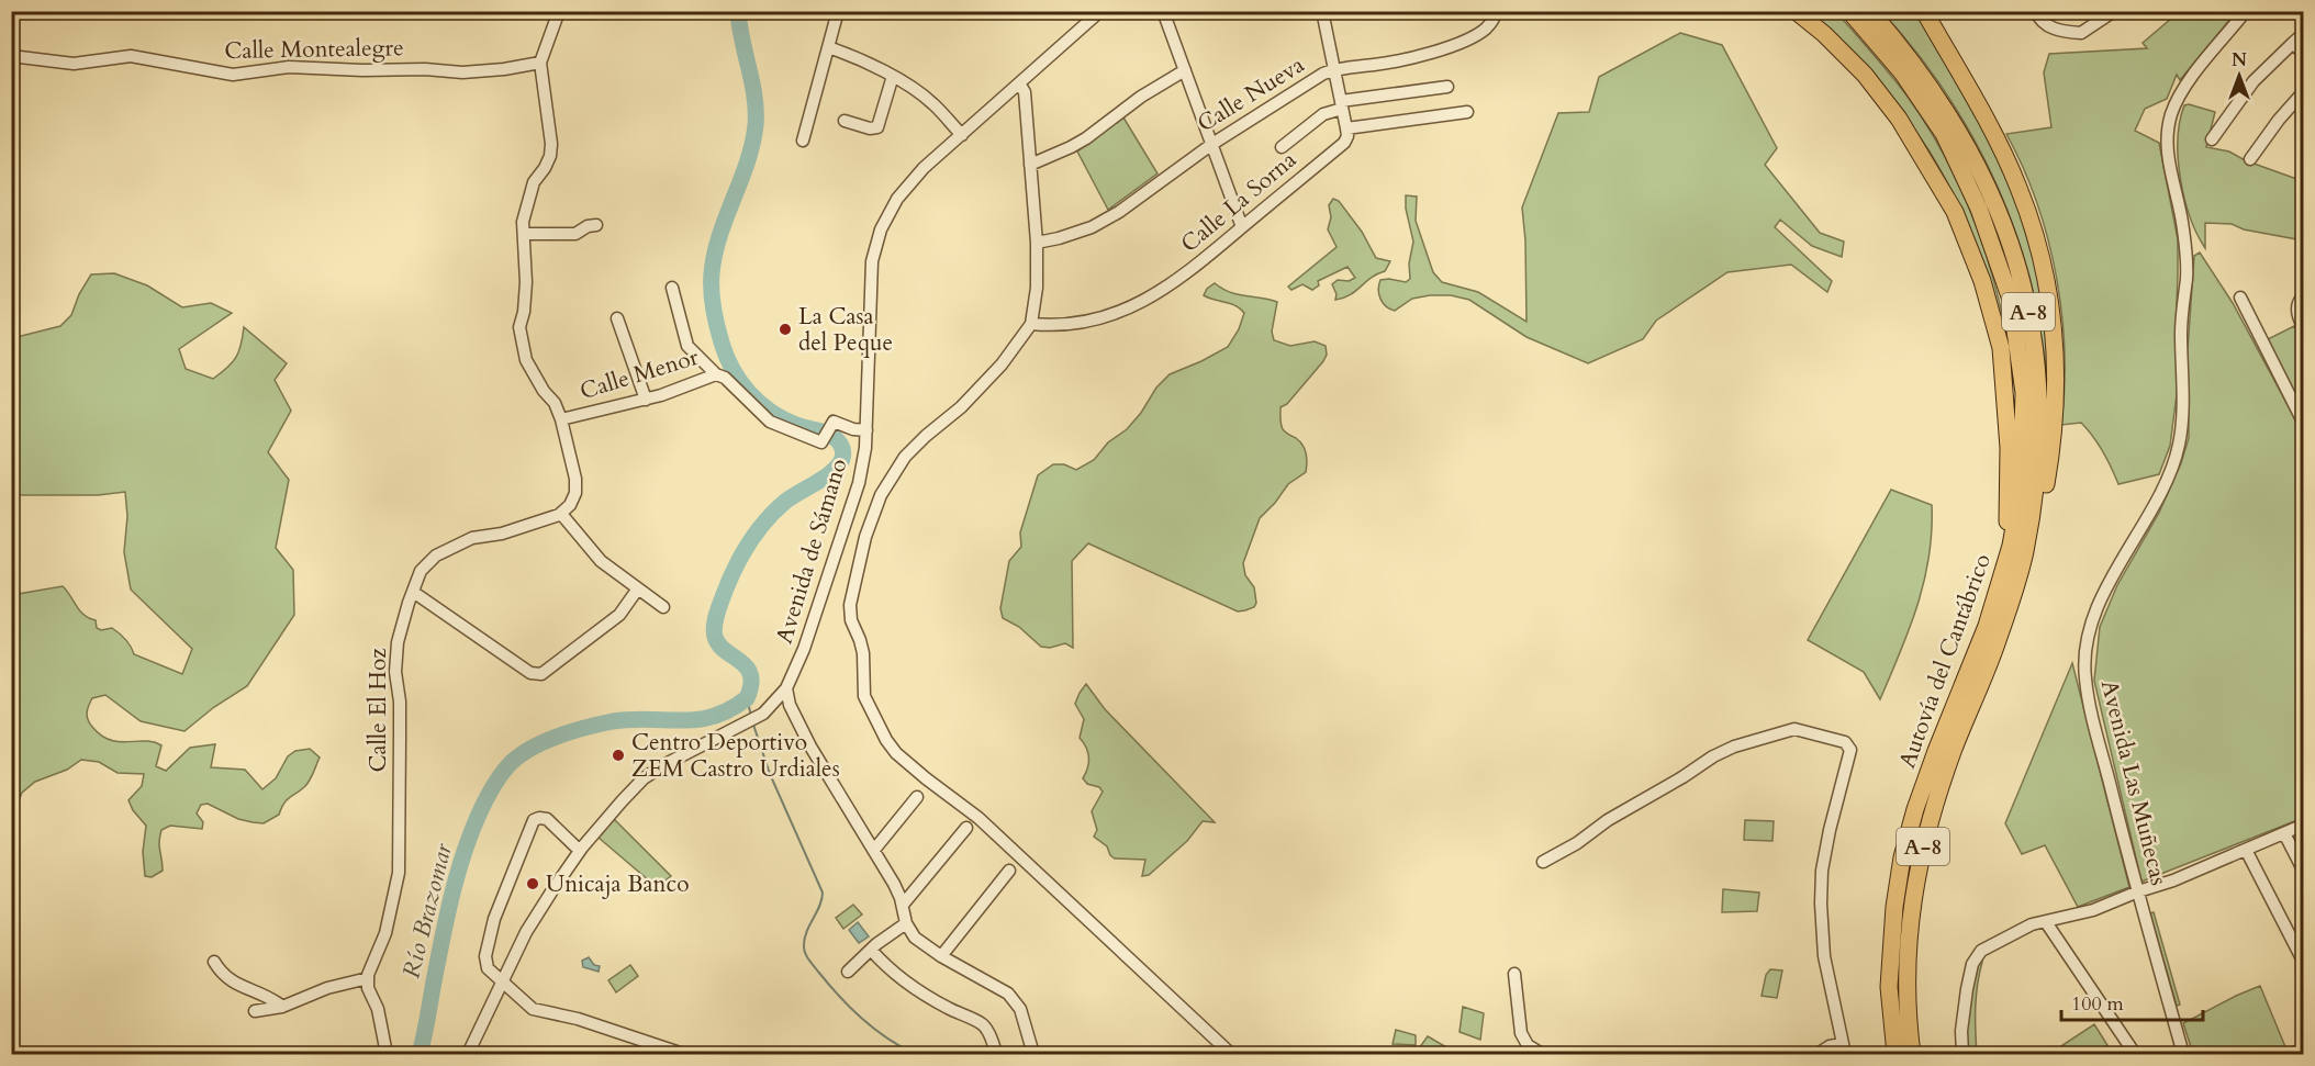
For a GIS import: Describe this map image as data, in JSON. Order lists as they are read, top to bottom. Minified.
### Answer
{"streets":{"highway":["A-8","Autovía del Cantábrico"],"street":["Calle Montealegre","Calle Nueva","Calle La Sorna","Calle Menor","Avenida de Sámano","Calle El Hoz","Avenida Las Muñecas"]},"crossings":[["Calle Menor","Avenida de Sámano"]],"water":["Río Brazomar"],"places":["La Casa del Peque","Centro Deportivo ZEM Castro Urdiales","Unicaja Banco"],"scale_bar":"100 m","north":"top"}
